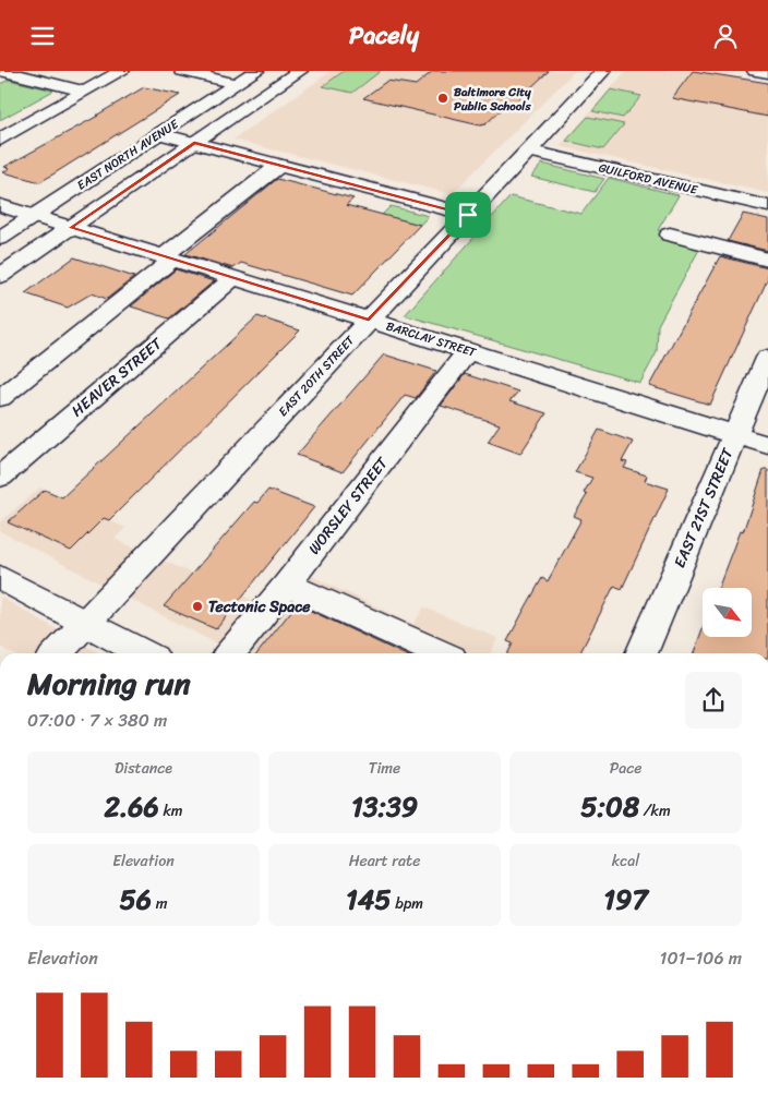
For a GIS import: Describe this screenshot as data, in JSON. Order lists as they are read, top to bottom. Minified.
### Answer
{"streets":{"street":["EAST NORTH AVENUE","GUILFORD AVENUE","BARCLAY STREET","EAST 20TH STREET","HEAVER STREET","WORSLEY STREET","EAST 21ST STREET"]},"crossings":[["EAST NORTH AVENUE","BARCLAY STREET"],["GUILFORD AVENUE","EAST 20TH STREET"],["BARCLAY STREET","EAST 20TH STREET"],["BARCLAY STREET","HEAVER STREET"],["BARCLAY STREET","WORSLEY STREET"],["BARCLAY STREET","EAST 21ST STREET"]],"places":["Baltimore City Public Schools","Tectonic Space"],"north":"bottom right","page":{"header":"Pacely","heading":["Morning run","07:00 · 7 × 380 m"],"stats":[["Distance","2.66 km"],["Time","13:39"],["Pace","5:08 /km"],["Elevation","56 m"],["Heart rate","145 bpm"],["kcal","197"]],"chart":["Elevation","101–106 m"]}}
